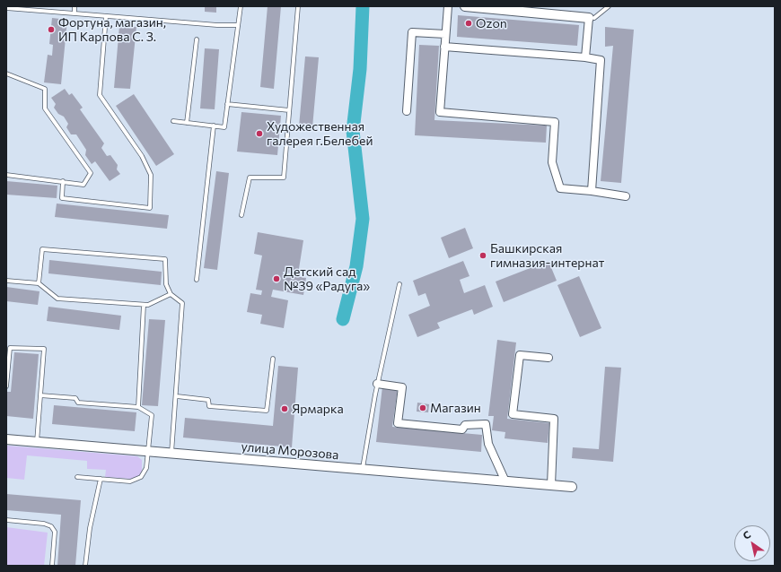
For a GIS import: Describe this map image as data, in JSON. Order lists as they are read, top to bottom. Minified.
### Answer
{"streets":{"street":["улица Морозова"]},"places":["Ozon","Фортуна, магазин, ИП Карпова С. З.","Художественная галерея г.Белебей","Башкирская гимназия-интернат","Детский сад №39 «Радуга»","Магазин","Ярмарка"],"north":"top left"}
